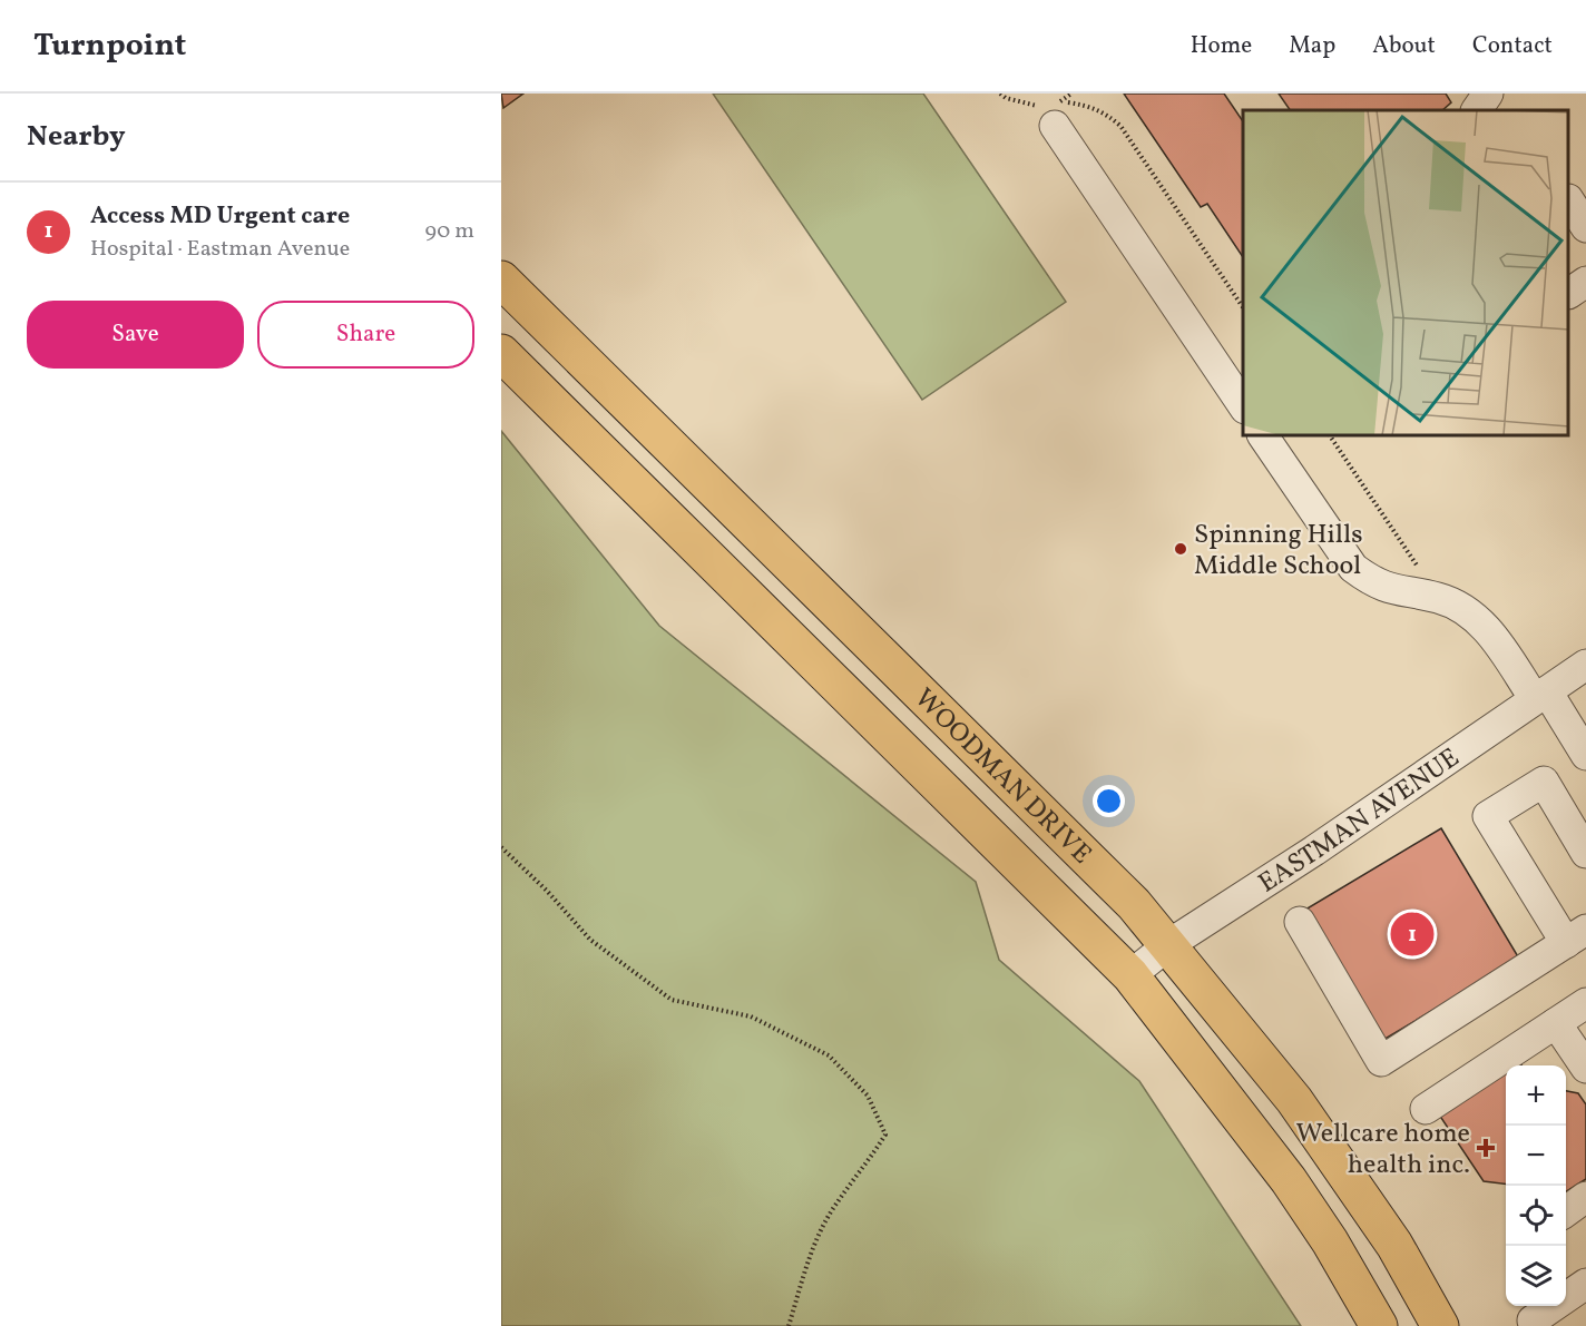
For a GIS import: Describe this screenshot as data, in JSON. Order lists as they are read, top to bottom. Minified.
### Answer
{"streets":{"main road":["WOODMAN DRIVE"],"street":["EASTMAN AVENUE"]},"crossings":[["WOODMAN DRIVE","EASTMAN AVENUE"]],"places":{"other":["Spinning Hills Middle School"],"health":["Wellcare home health inc."]},"page":{"header":"Turnpoint","nav":["Home","Map","About","Contact"],"heading":"Nearby","list":[{"mark":"1","name":"Access MD Urgent care","note":"Hospital · Eastman Avenue","value":"90 m"}],"buttons":["Save","Share"],"pins":"1","map_buttons":["+","−"]}}
